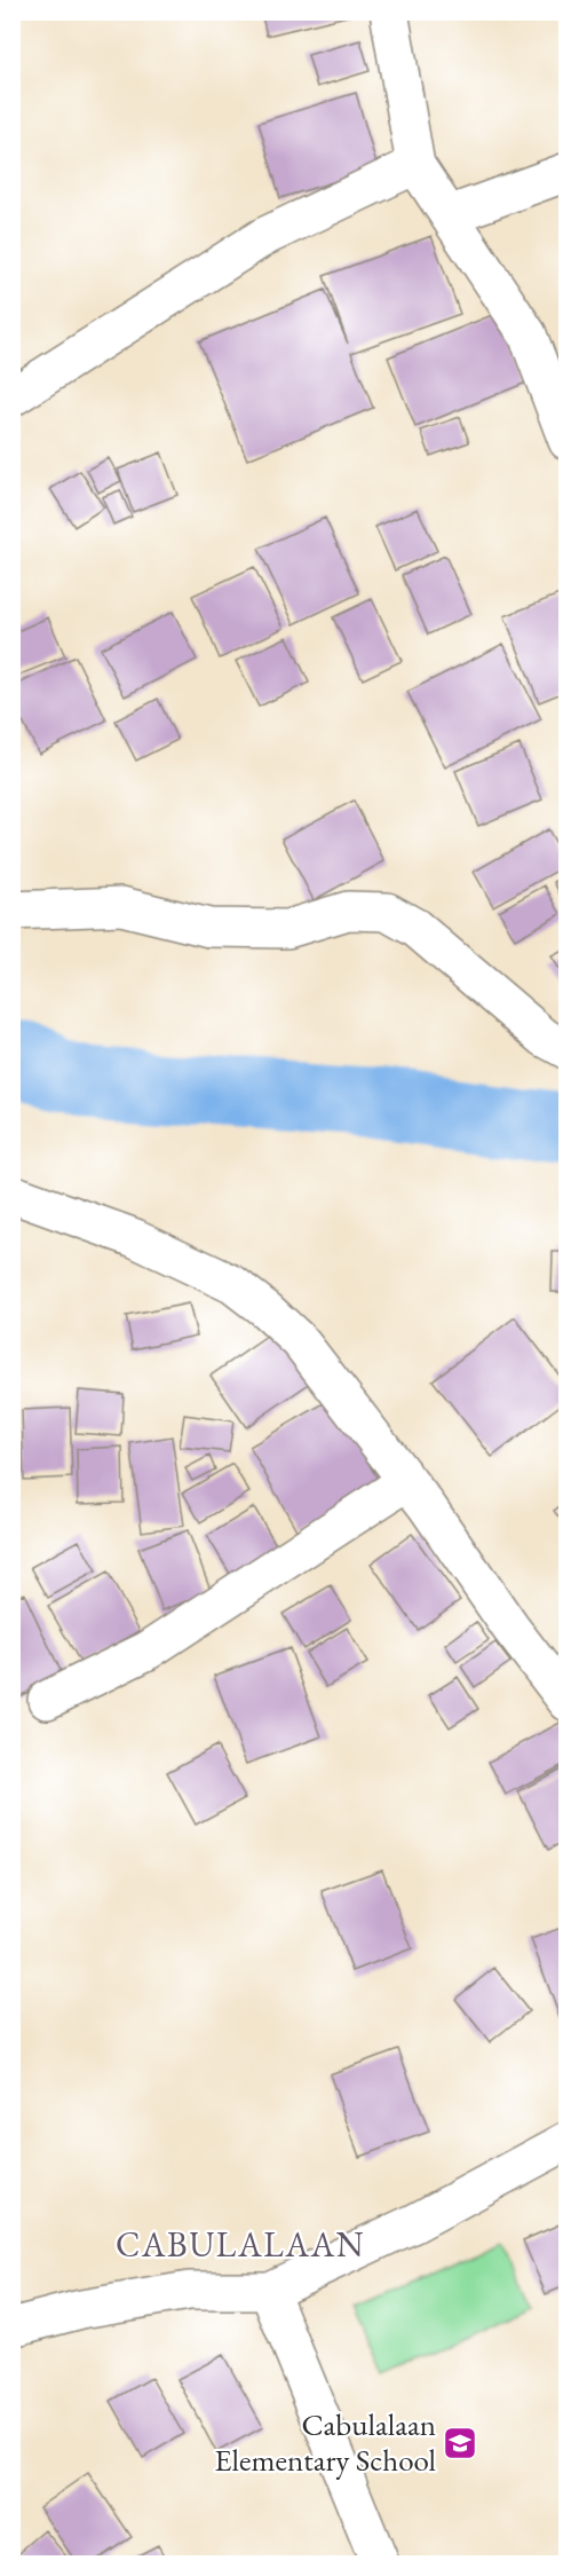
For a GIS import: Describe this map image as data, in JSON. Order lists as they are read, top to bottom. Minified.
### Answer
{"districts":["CABULALAAN"],"places":{"school or university":["Cabulalaan Elementary School"]}}
